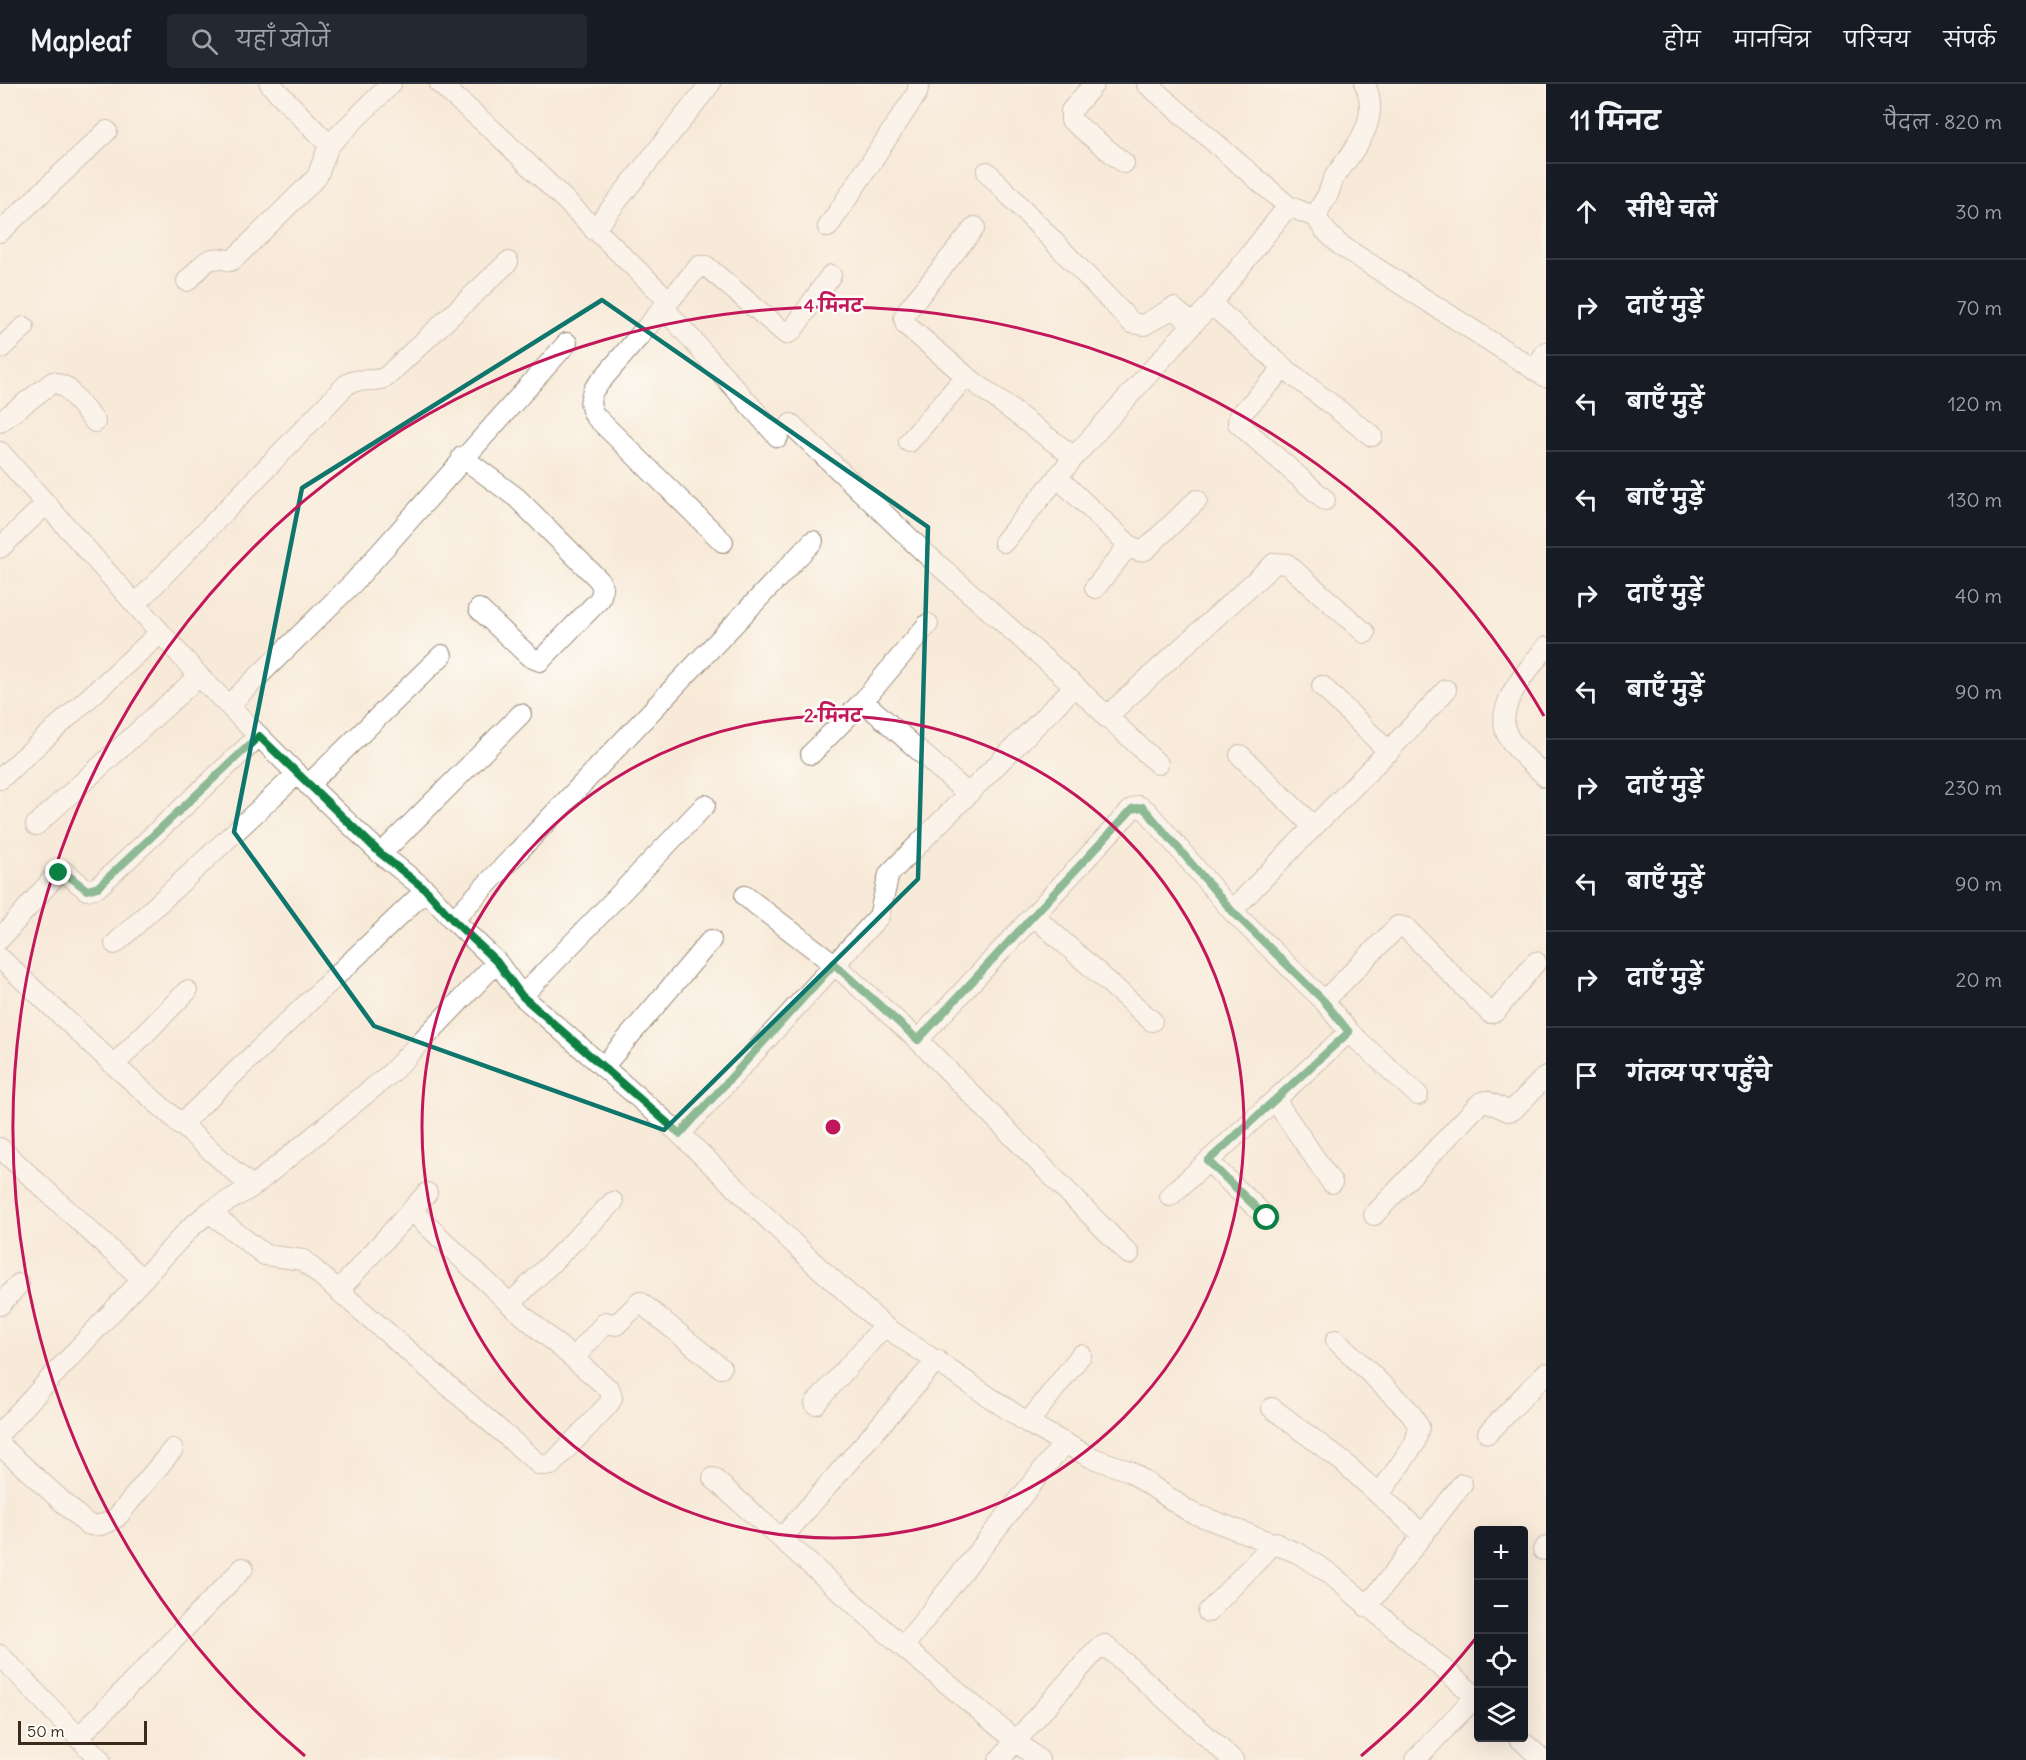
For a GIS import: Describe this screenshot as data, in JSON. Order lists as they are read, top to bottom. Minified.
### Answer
{"scale_bar":"50 m","page":{"header":"Mapleaf","search":"यहाँ खोजें","nav":["होम","मानचित्र","परिचय","संपर्क"],"heading":["11 मिनट","पैदल · 820 m"],"list":[["सीधे चलें","30 m"],["दाएँ मुड़ें","70 m"],["बाएँ मुड़ें","120 m"],["बाएँ मुड़ें","130 m"],["दाएँ मुड़ें","40 m"],["बाएँ मुड़ें","90 m"],["दाएँ मुड़ें","230 m"],["बाएँ मुड़ें","90 m"],["दाएँ मुड़ें","20 m"],"गंतव्य पर पहुँचे"],"map_buttons":["+","−"],"scale":"50 m"},"rings":["4 मिनट","2 मिनट"]}
